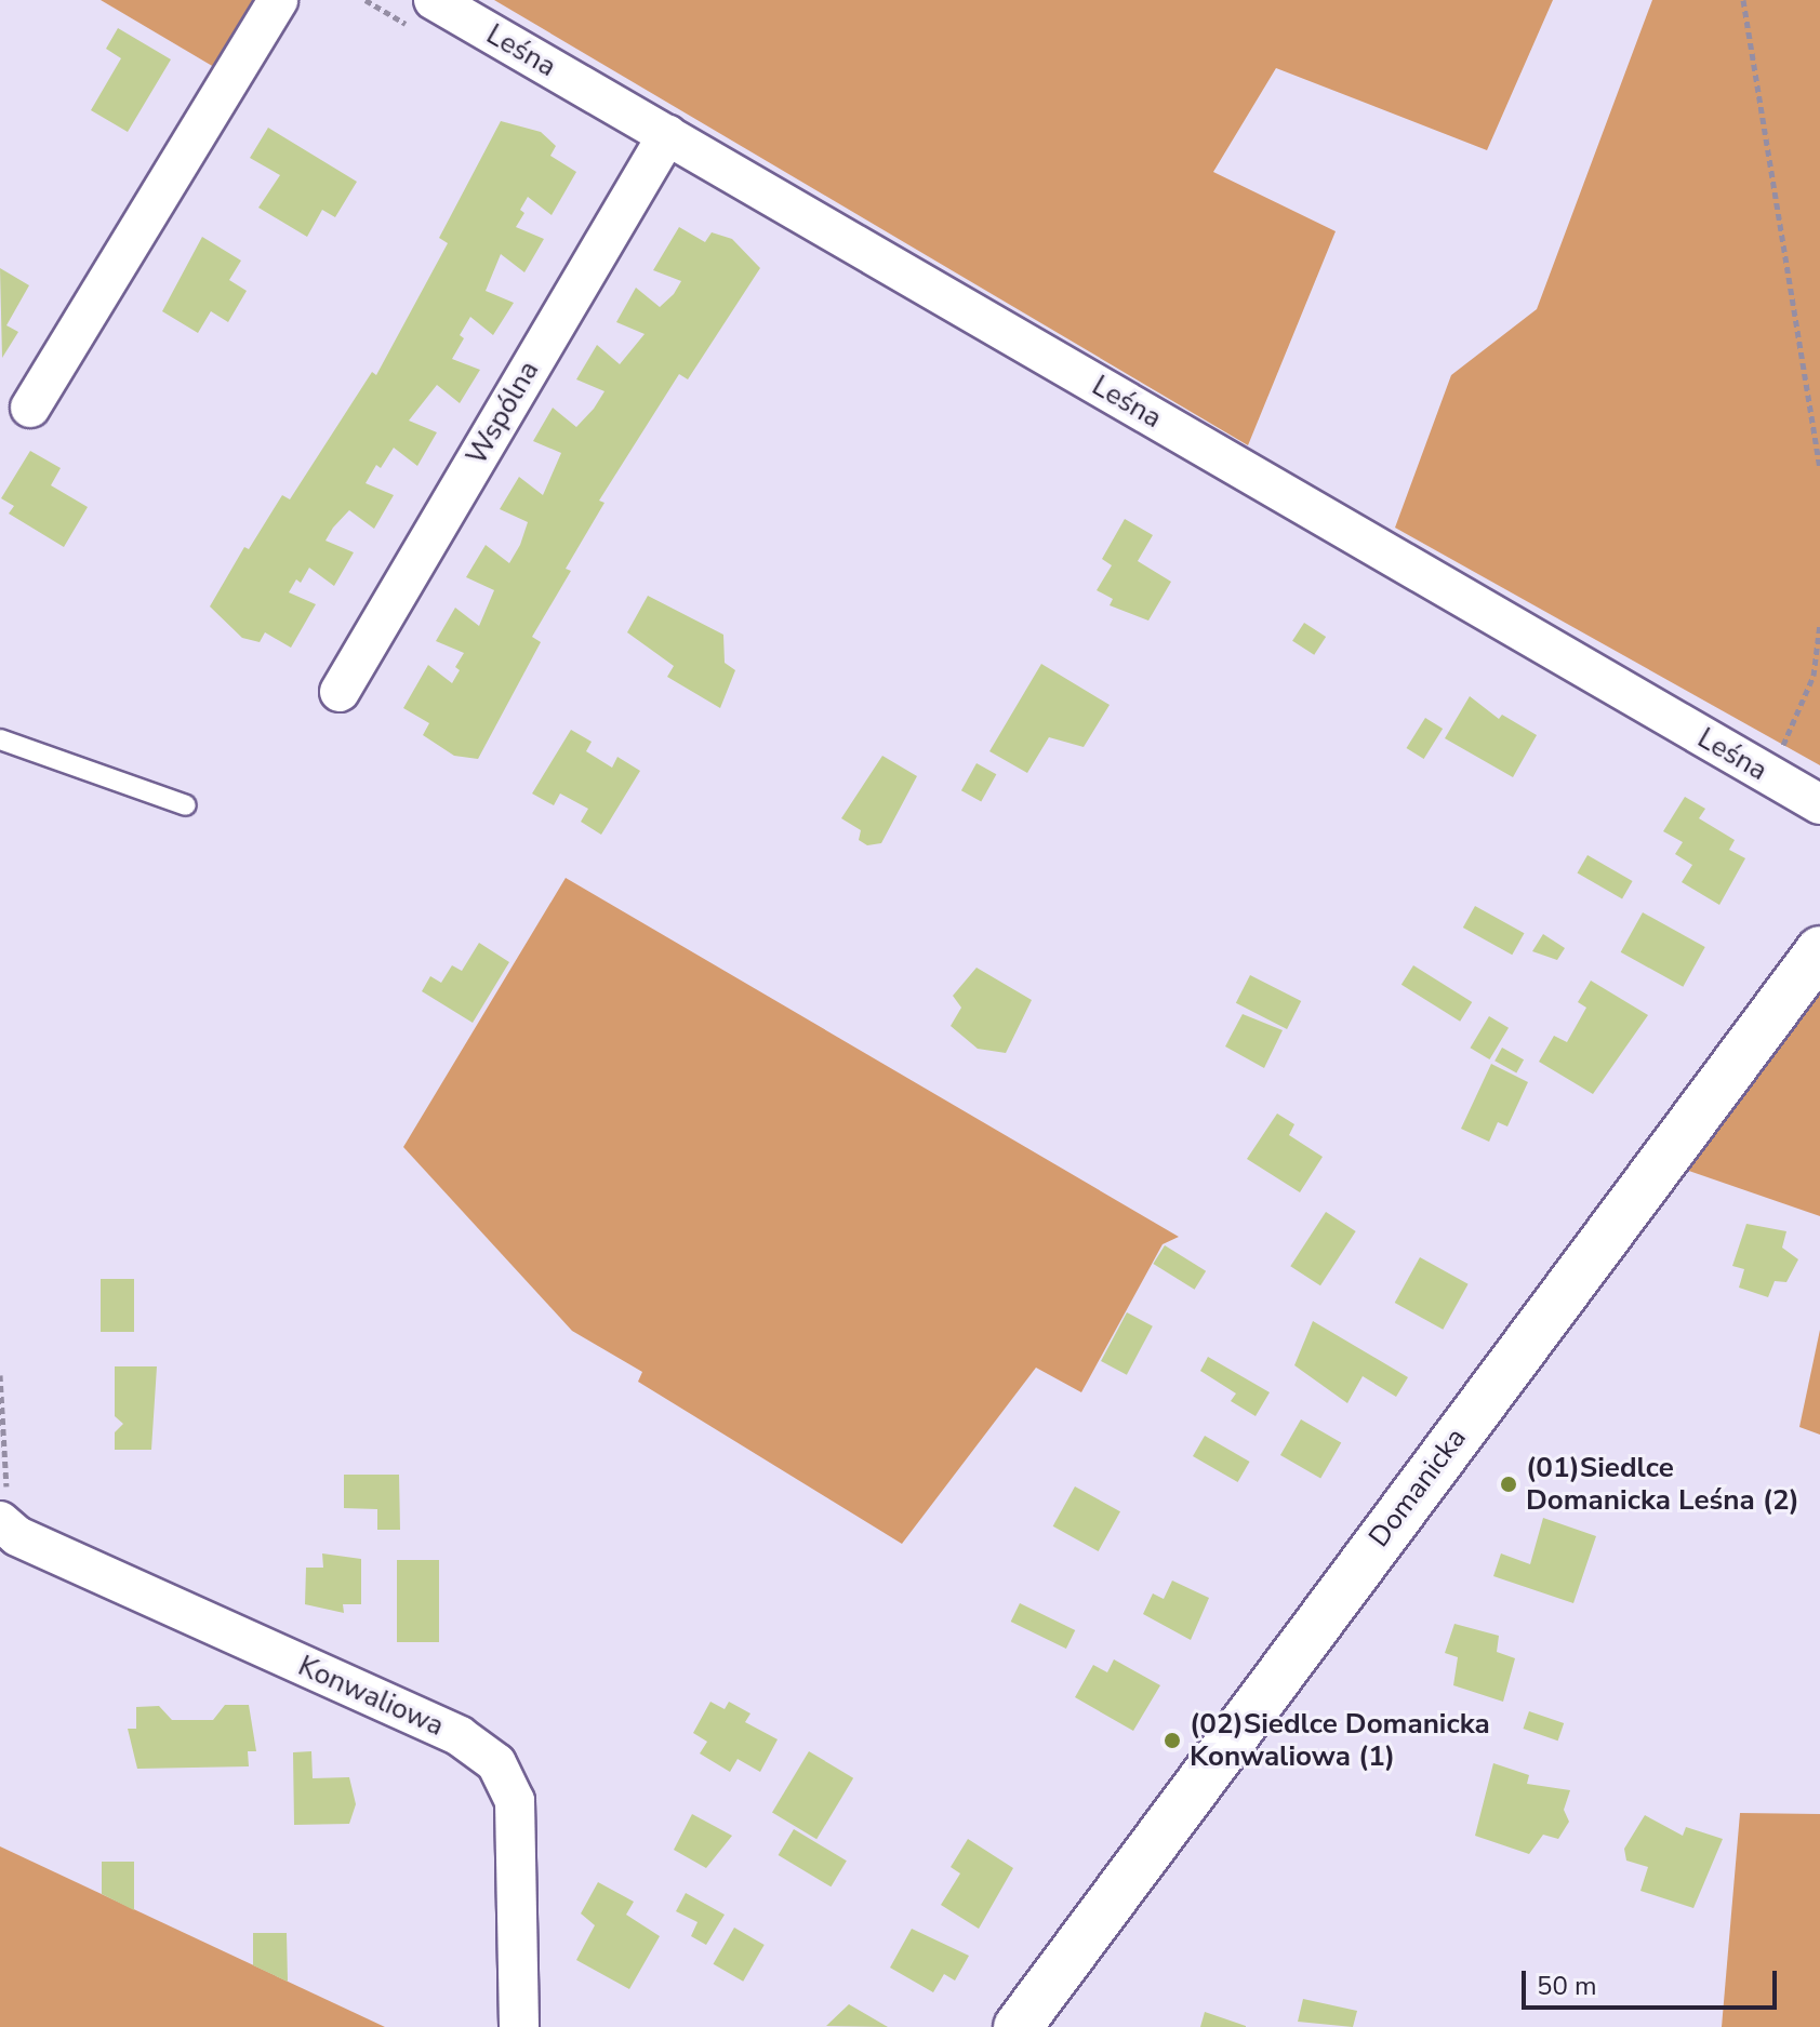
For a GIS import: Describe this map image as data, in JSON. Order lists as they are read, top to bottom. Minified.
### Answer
{"streets":{"street":["Leśna","Wspólna","Domanicka","Konwaliowa"]},"crossings":[["Leśna","Wspólna"]],"places":["(01)Siedlce Domanicka Leśna (2)","(02)Siedlce Domanicka Konwaliowa (1)"],"scale_bar":"50 m"}
